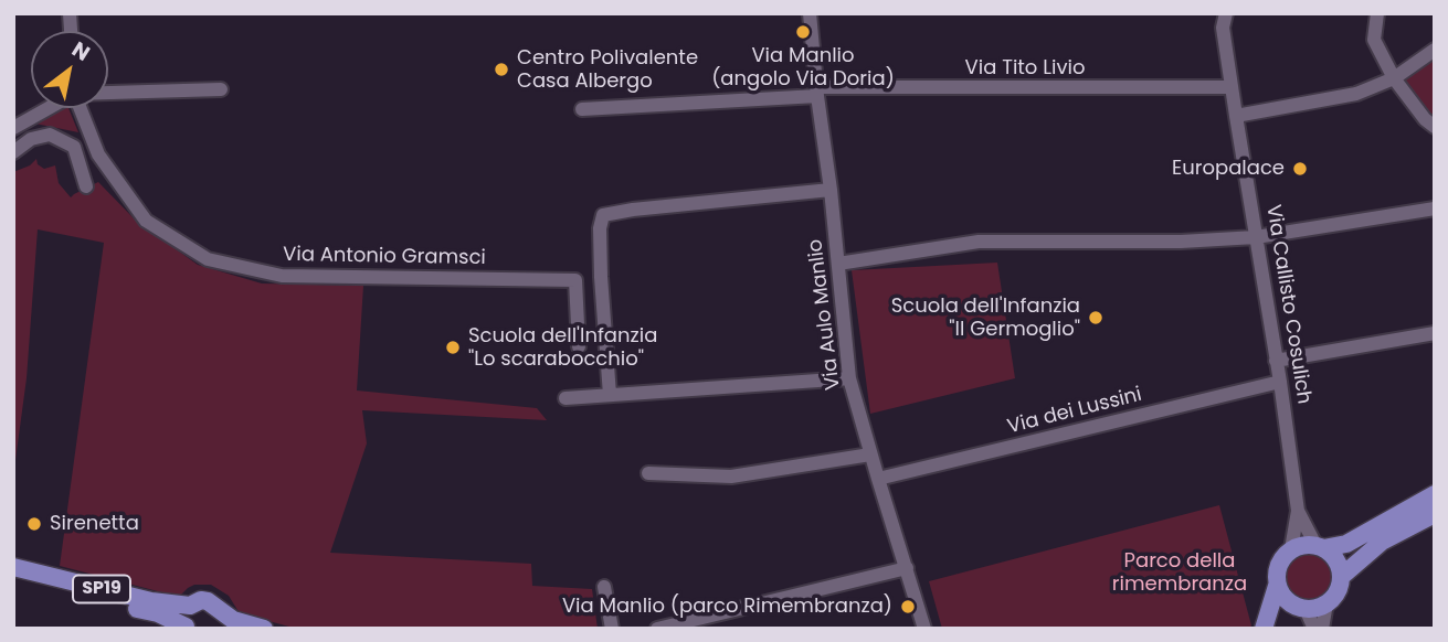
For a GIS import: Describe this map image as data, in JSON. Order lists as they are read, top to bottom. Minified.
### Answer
{"streets":{"main road":["Via Callisto Cosulich","SP19"],"street":["Via Tito Livio","Via Antonio Gramsci","Via Aulo Manlio","Via dei Lussini"]},"crossings":[["Via Tito Livio","Via Callisto Cosulich"],["Via Tito Livio","Via Aulo Manlio"],["Via Callisto Cosulich","Via dei Lussini"],["Via Aulo Manlio","Via dei Lussini"]],"parks":["Parco della rimembranza"],"places":["Via Manlio (angolo Via Doria)","Centro Polivalente Casa Albergo","Europalace","Scuola dell'Infanzia \"Il Germoglio\"","Scuola dell'Infanzia \"Lo scarabocchio\"","Sirenetta","Via Manlio (parco Rimembranza)"],"north":"top right"}
